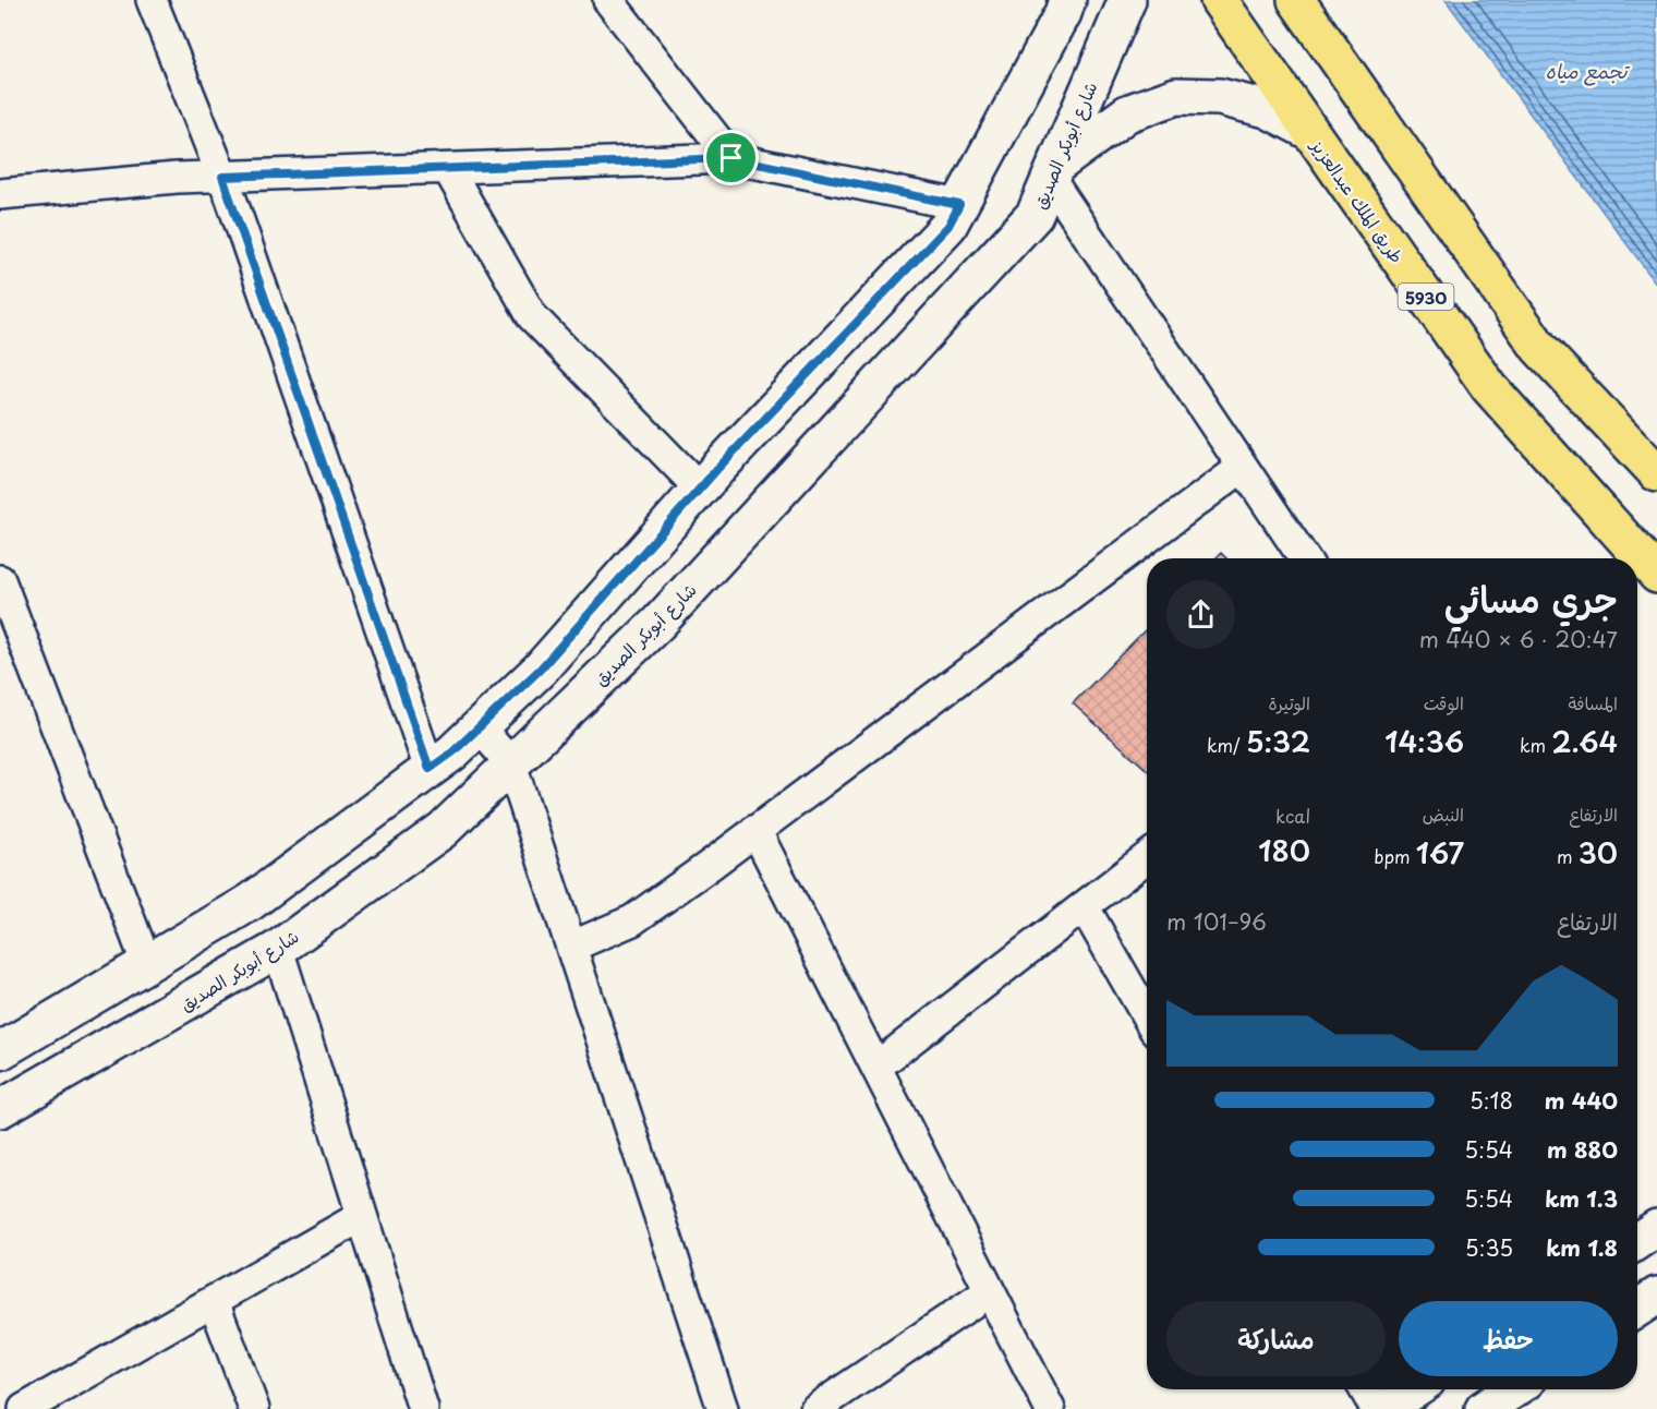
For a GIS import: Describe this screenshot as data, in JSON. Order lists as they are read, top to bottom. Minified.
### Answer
{"streets":{"main road":["طريق الملك عبدالعزيز","5930"],"street":["شارع أبوبكر الصديق"]},"water":["تجمع مياه"],"page":{"heading":["جري مسائي","20:47 · 6 × 440 m"],"stats":[["المسافة","2.64 km"],["الوقت","14:36"],["الوتيرة","5:32 /km"],["الارتفاع","30 m"],["النبض","167 bpm"],["kcal","180"]],"chart":["الارتفاع","96–101 m"],"list":[{"name":"440 m","note":"5:18"},{"name":"880 m","note":"5:54"},{"name":"1.3 km","note":"5:54"},{"name":"1.8 km","note":"5:35"}],"buttons":["حفظ","مشاركة"]}}
